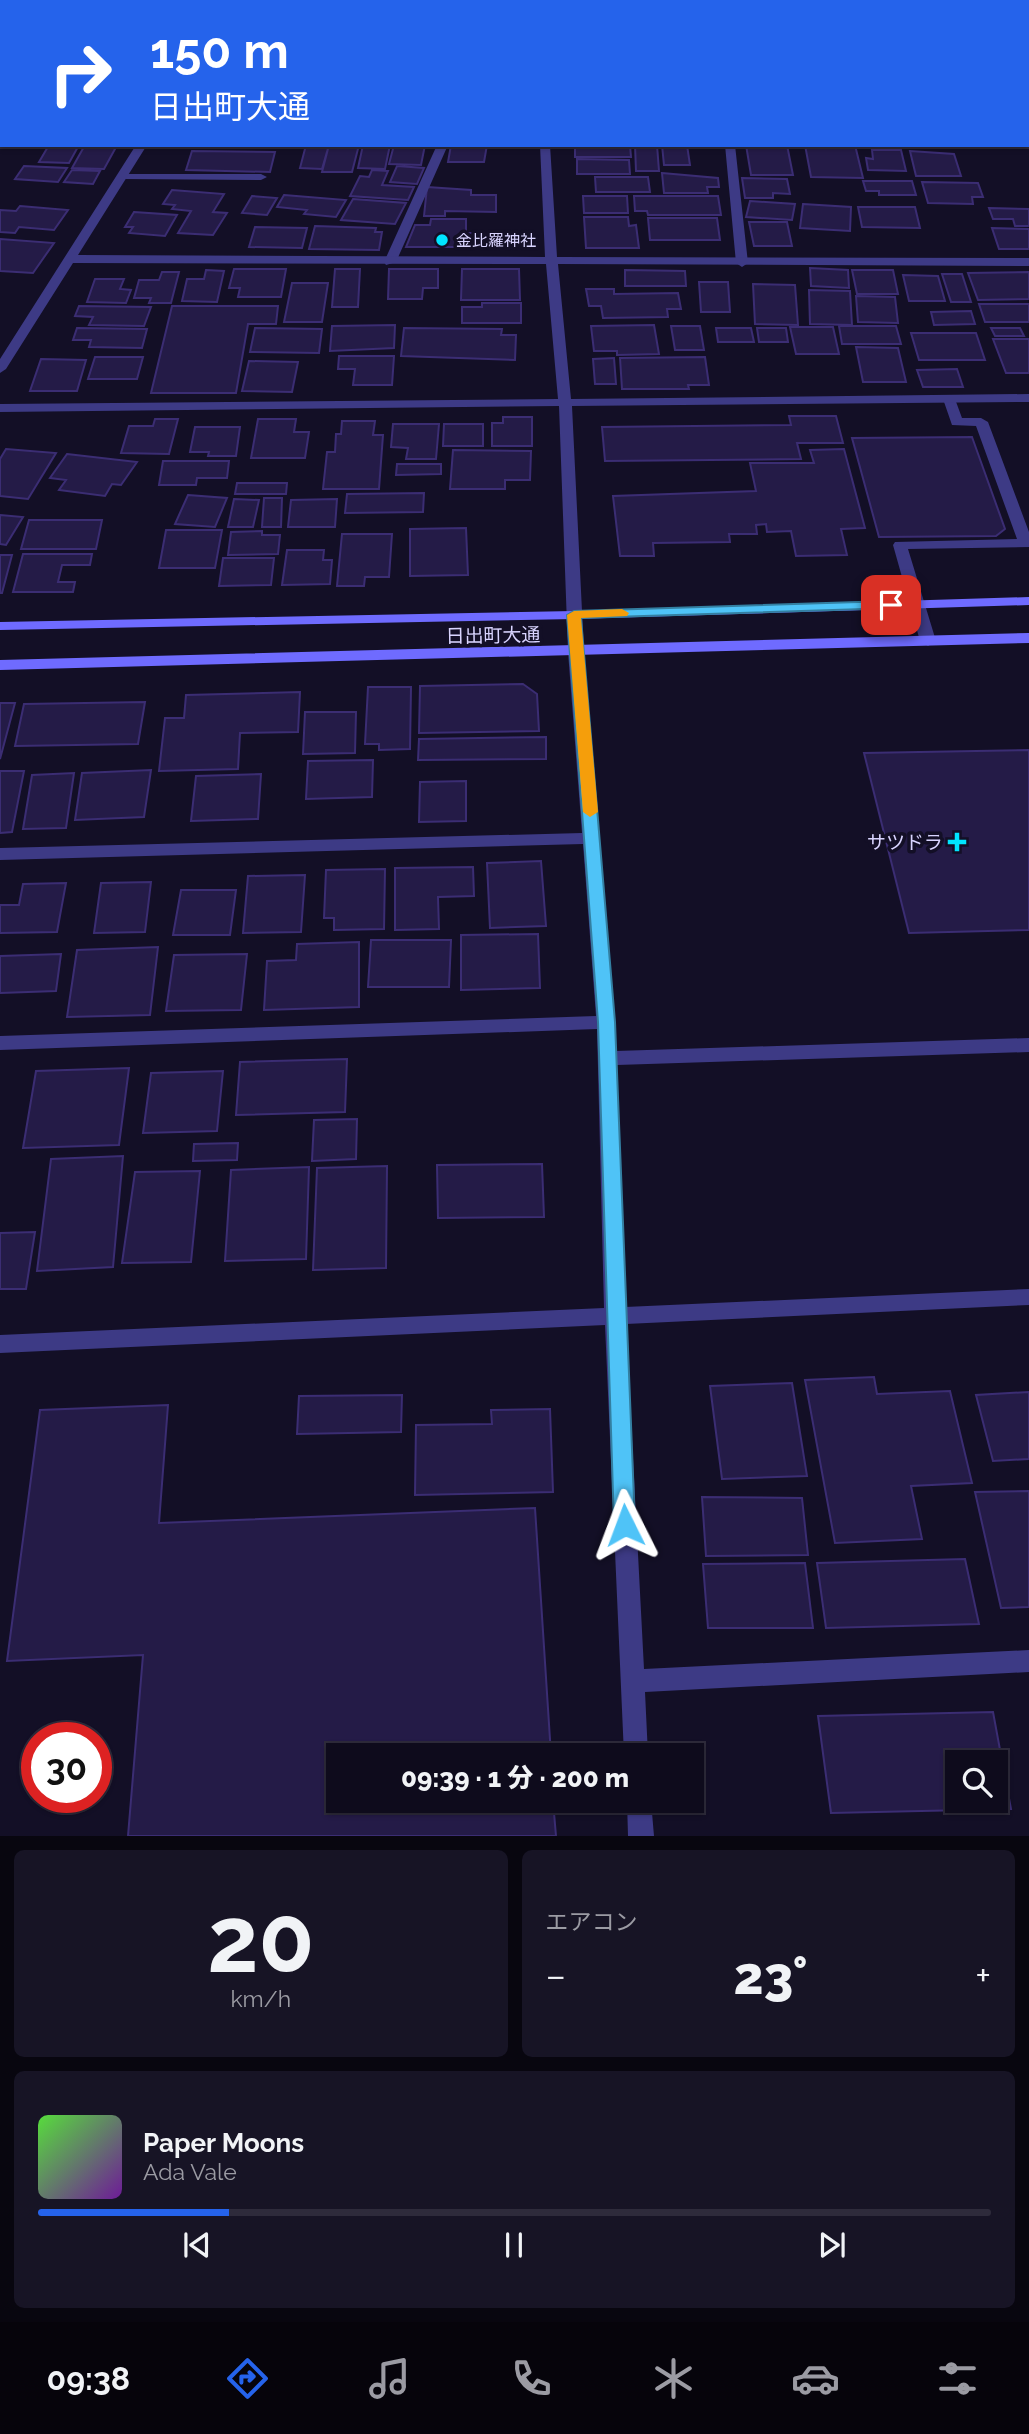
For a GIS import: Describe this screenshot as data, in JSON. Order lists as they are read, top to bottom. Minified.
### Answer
{"streets":{"street":["日出町大通"]},"places":{"other":["金比羅神社"],"health":["サツドラ"]},"page":{"turn":["150 m","日出町大通"],"limit":"30","trip":"09:39 · 1 分 · 200 m","tile":[["20","km/h"],"エアコン"],"heat":["−","23°","+"],"song":["Paper Moons","Ada Vale"],"tabs":"09:38"}}
